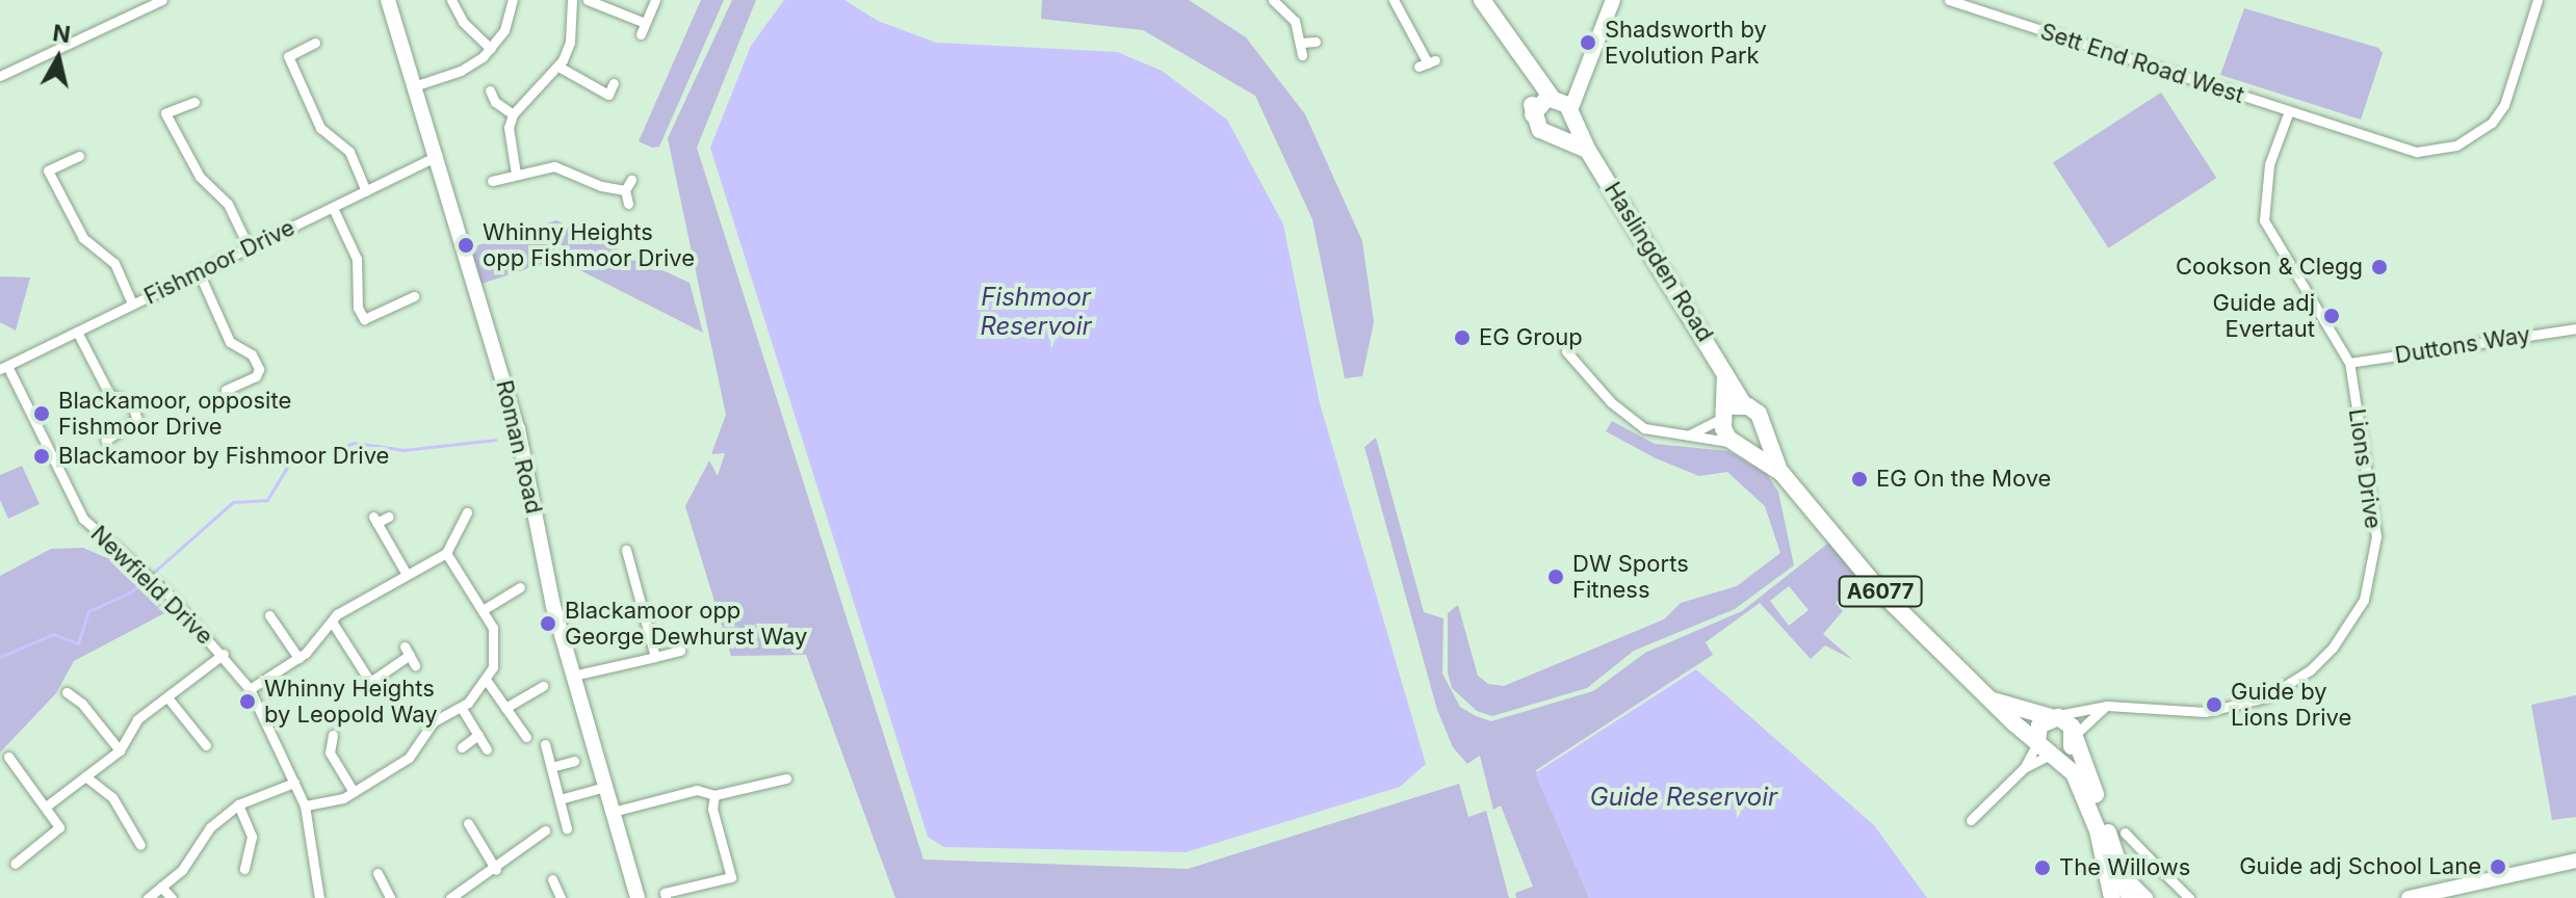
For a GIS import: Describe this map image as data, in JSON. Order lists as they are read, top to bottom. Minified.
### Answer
{"streets":{"highway":["Haslingden Road","A6077"],"street":["Sett End Road West","Fishmoor Drive","Duttons Way","Roman Road","Lions Drive","Newfield Drive"]},"crossings":[["Sett End Road West","Lions Drive"],["Fishmoor Drive","Roman Road"],["Fishmoor Drive","Newfield Drive"],["Haslingden Road","A6077"],["Duttons Way","Lions Drive"],["Lions Drive","A6077"]],"water":["Fishmoor Reservoir","Guide Reservoir"],"places":["Shadsworth by Evolution Park","Whinny Heights opp Fishmoor Drive","Cookson & Clegg","Guide adj Evertaut","EG Group","Blackamoor, opposite Fishmoor Drive","Blackamoor by Fishmoor Drive","EG On the Move","DW Sports Fitness","Blackamoor opp George Dewhurst Way","Whinny Heights by Leopold Way","Guide by Lions Drive","Guide adj School Lane","The Willows"],"north":"top"}
